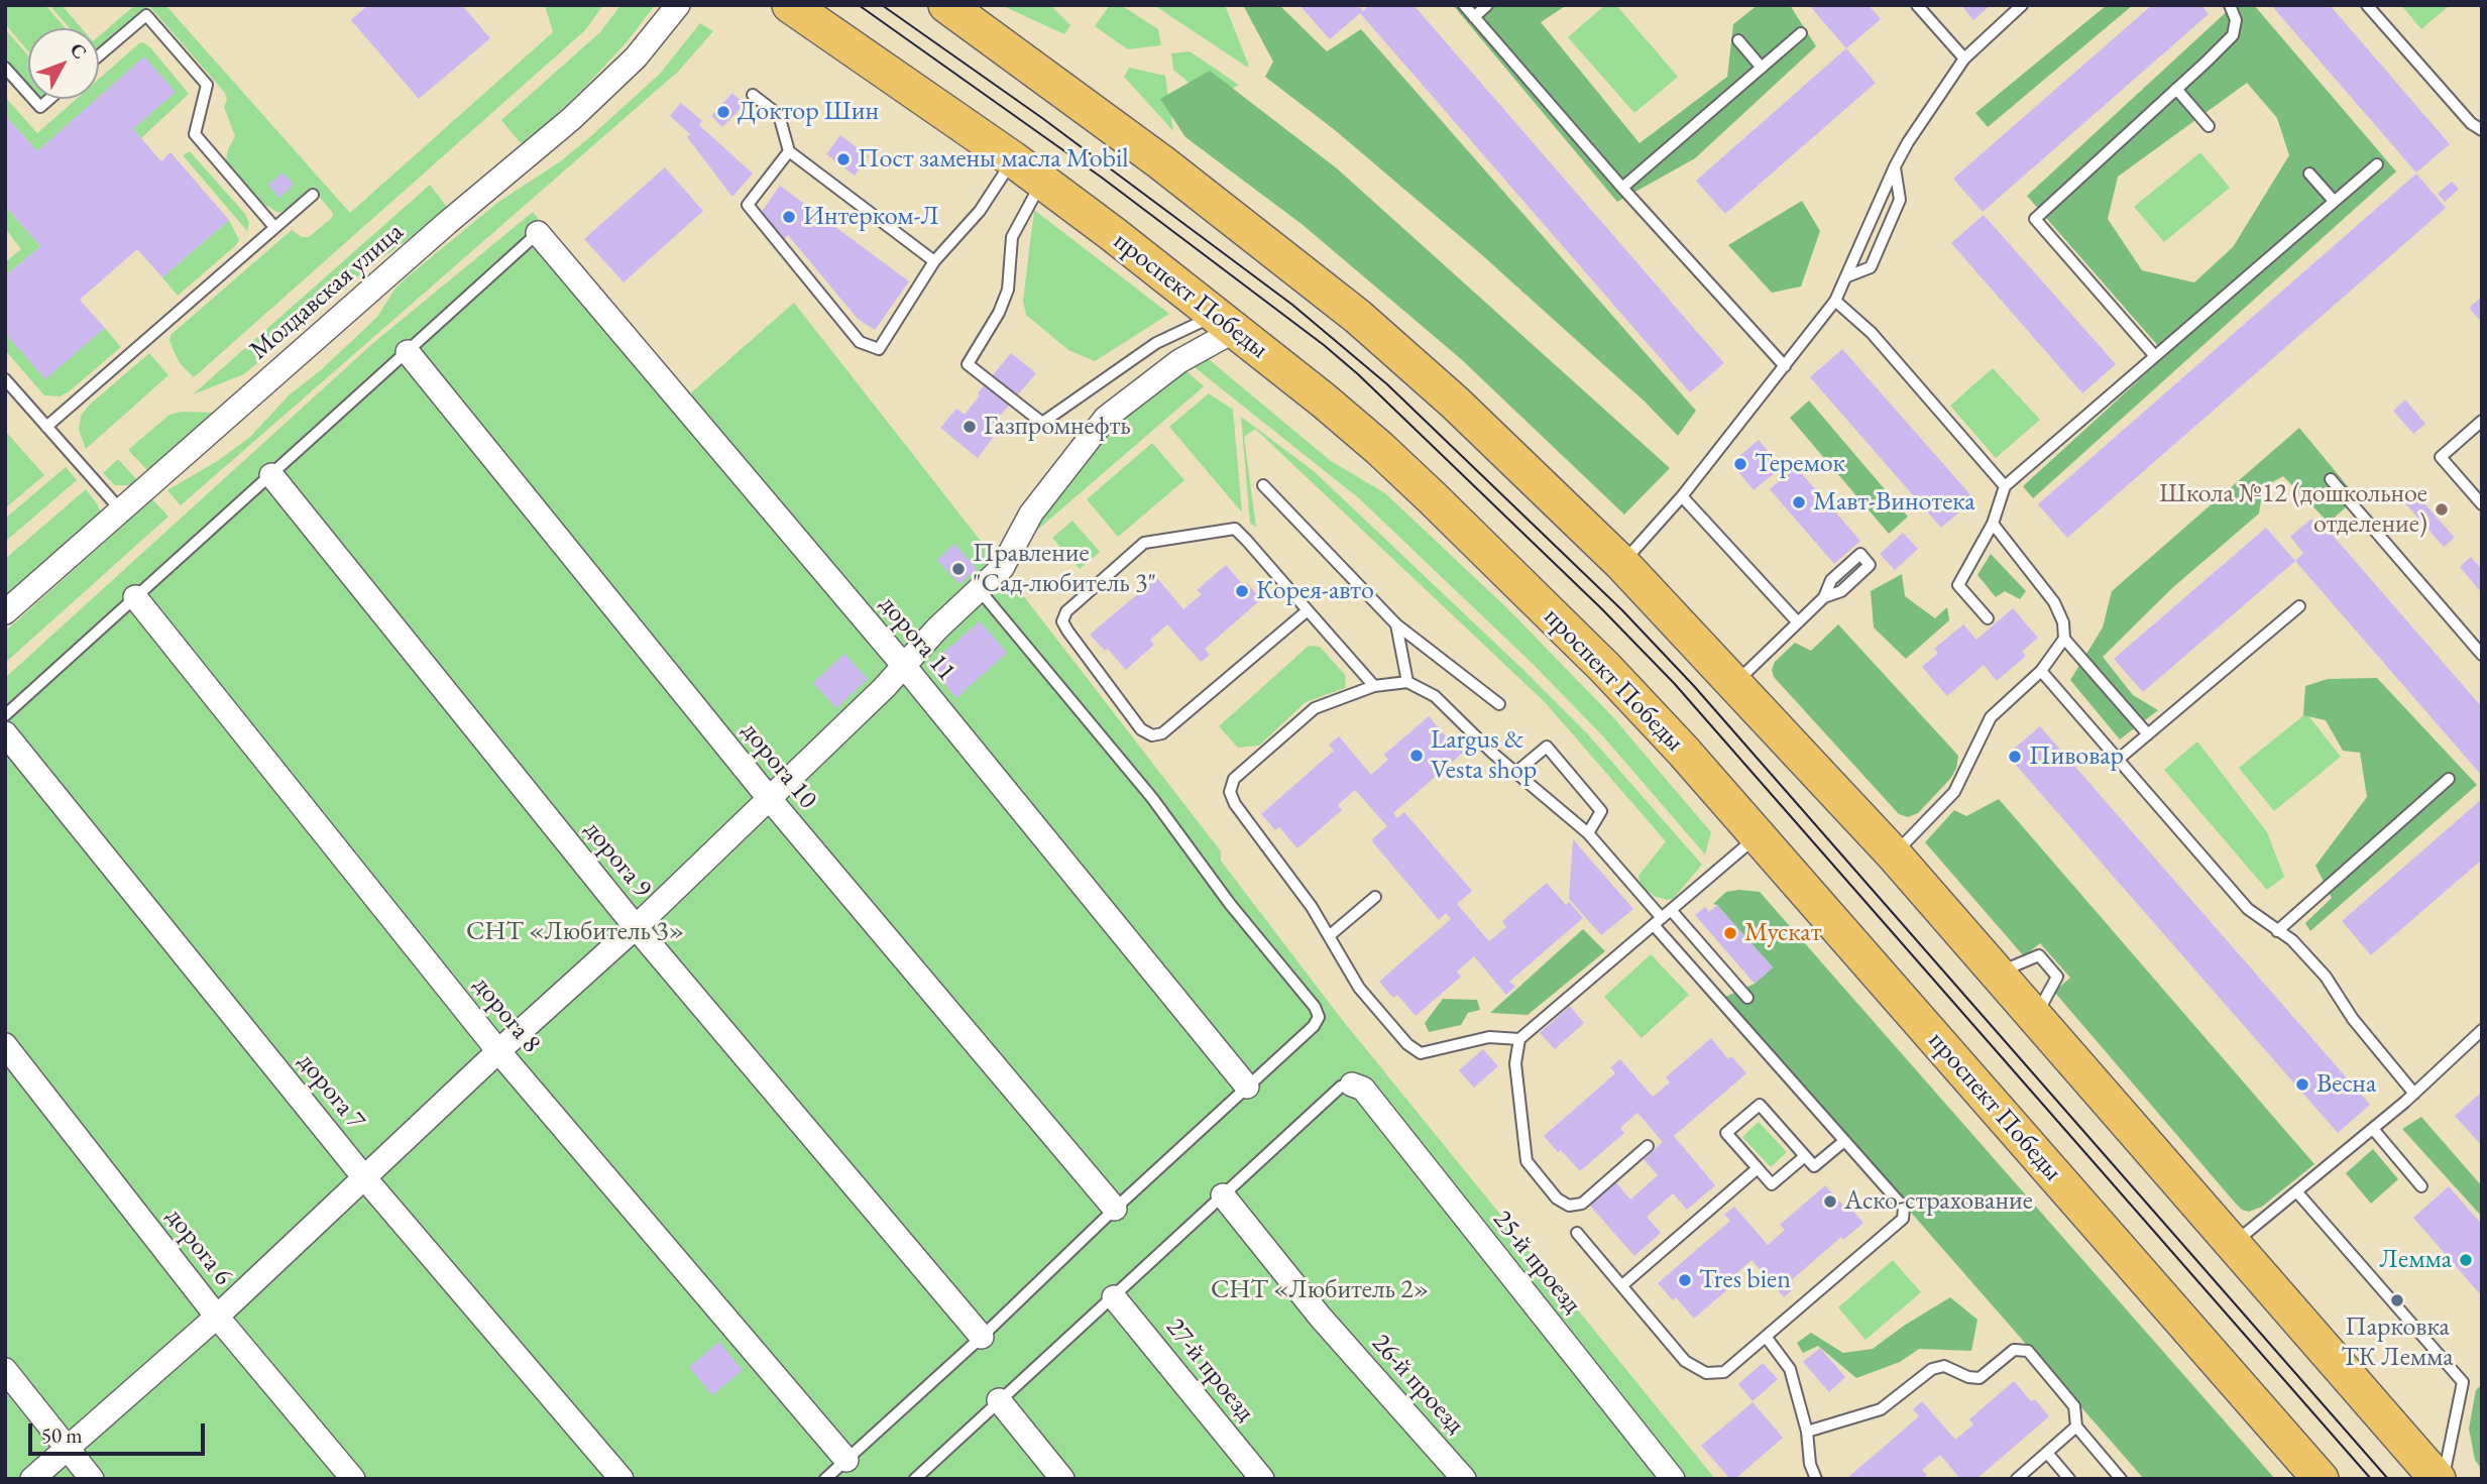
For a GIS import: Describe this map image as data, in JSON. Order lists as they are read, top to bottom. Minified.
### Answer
{"streets":{"main road":["проспект Победы"],"street":["Молдавская улица","дорога 11","дорога 10","дорога 9","дорога 8","дорога 7","дорога 6","25-й проезд","27-й проезд","26-й проезд"]},"parks":["СНТ «Любитель 3»","СНТ «Любитель 2»"],"places":["Доктор Шин","Пост замены масла Mobil","Интерком-Л","Газпромнефть","Теремок","Мавт-Винотека","Школа №12 (дошкольное отделение)","Правление \"Сад-любитель 3\"","Корея-авто","Largus & Vesta shop","Пивовар","Мускат","Весна","Аско-страхование","Лемма","Tres bien","Парковка ТК Лемма"],"scale_bar":"50 m","north":"top right"}
